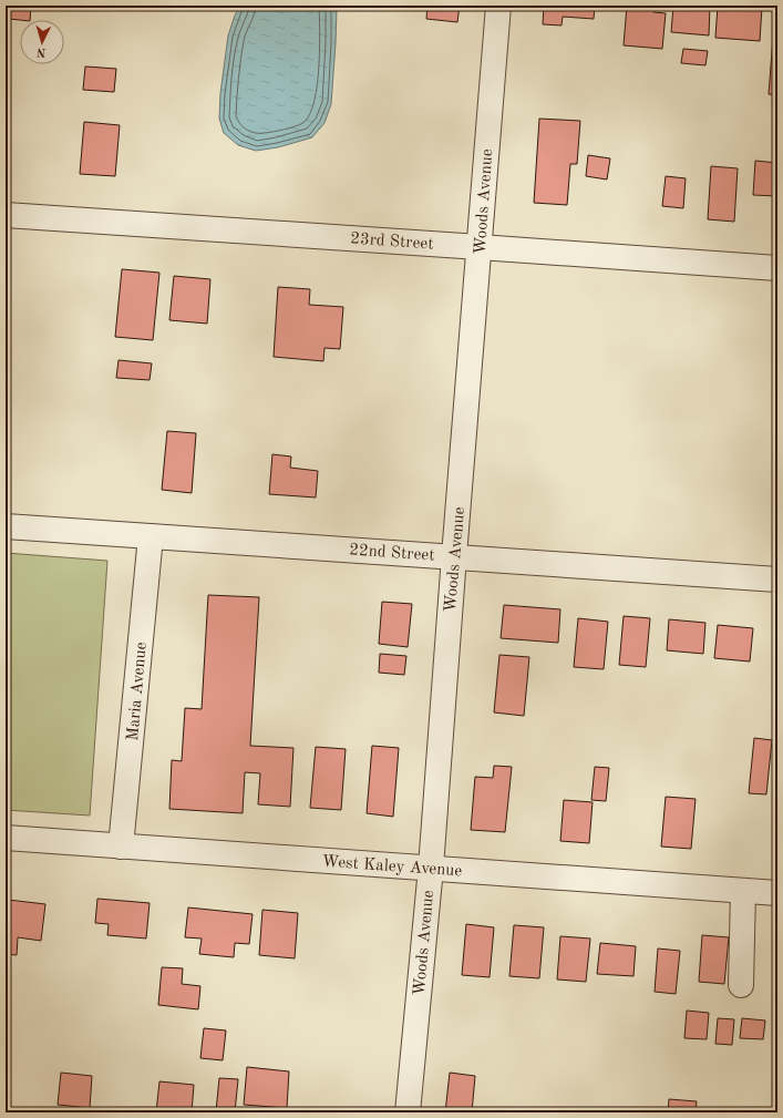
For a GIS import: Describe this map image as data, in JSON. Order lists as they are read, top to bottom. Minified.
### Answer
{"streets":{"street":["Woods Avenue","23rd Street","22nd Street","Maria Avenue","West Kaley Avenue"]},"crossings":[["Woods Avenue","23rd Street"],["Woods Avenue","22nd Street"],["Woods Avenue","West Kaley Avenue"],["22nd Street","Maria Avenue"],["Maria Avenue","West Kaley Avenue"]],"north":"bottom"}
